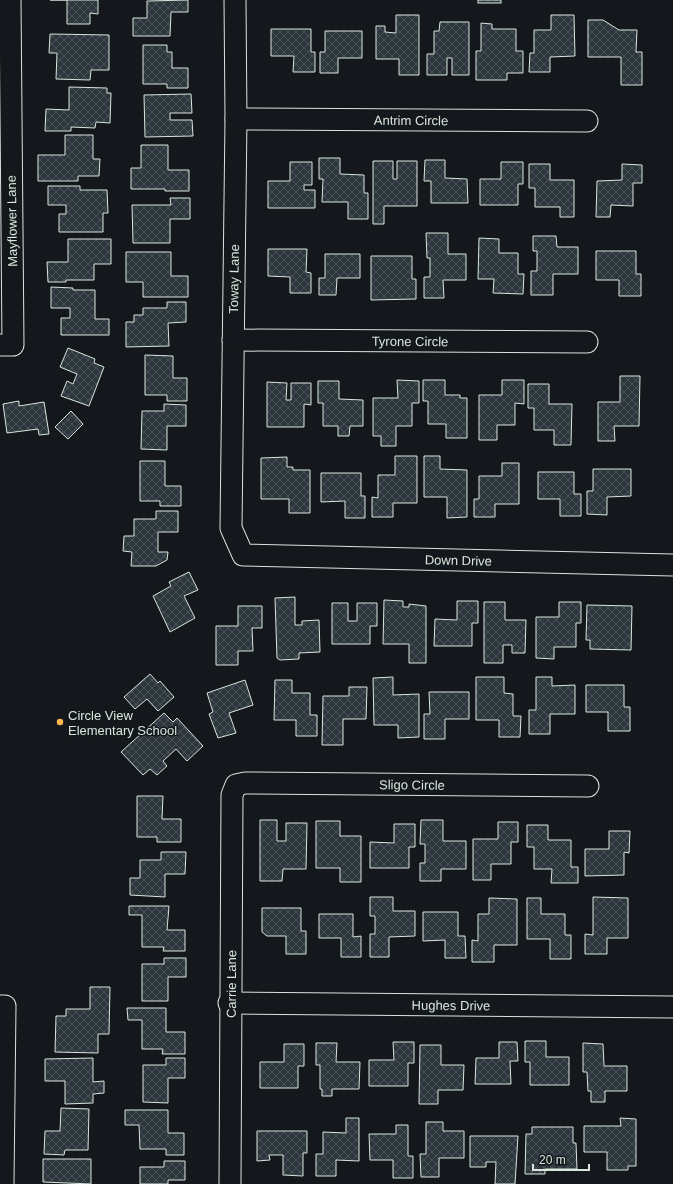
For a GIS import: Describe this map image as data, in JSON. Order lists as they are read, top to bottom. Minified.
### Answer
{"streets":{"street":["Antrim Circle","Mayflower Lane","Toway Lane","Tyrone Circle","Down Drive","Sligo Circle","Carrie Lane","Hughes Drive"]},"crossings":[["Antrim Circle","Toway Lane"],["Toway Lane","Tyrone Circle"],["Toway Lane","Down Drive"],["Sligo Circle","Carrie Lane"],["Carrie Lane","Hughes Drive"]],"places":["Circle View Elementary School"],"scale_bar":"20 m"}
